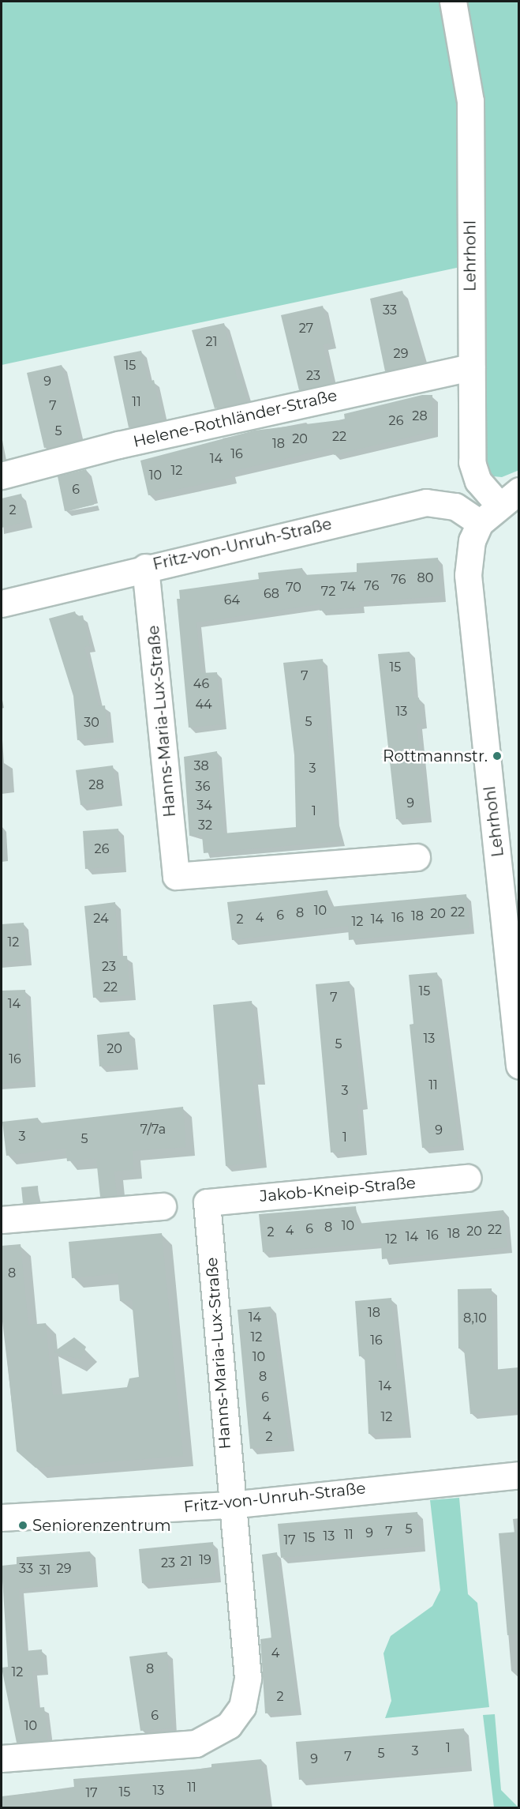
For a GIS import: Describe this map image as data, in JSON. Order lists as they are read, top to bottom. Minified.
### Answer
{"streets":{"street":["Lehrhohl","Helene-Rothländer-Straße","Fritz-von-Unruh-Straße","Hanns-Maria-Lux-Straße","Jakob-Kneip-Straße"]},"crossings":[["Lehrhohl","Helene-Rothländer-Straße"],["Lehrhohl","Fritz-von-Unruh-Straße"],["Fritz-von-Unruh-Straße","Hanns-Maria-Lux-Straße"],["Hanns-Maria-Lux-Straße","Jakob-Kneip-Straße"]],"places":["Rottmannstr.","Seniorenzentrum"],"house_numbers":["33","27","21","29","15","23","9","11","7","28","26","5","22","20","18","16","14","12","10","6","2","80","76","76","74","70","72","68","64","15","7","46","44","13","5","30","38","3","28","36","9","34","1","32","26","10","22","8","20","6","18","4","16","24","2","14","12","12","23","22","15","7","14","13","5","20","16","11","3","7/7a","9","3","1","5","10","8","6","22","4","20","2","18","16","14","12","8","18","14","8,10","12","16","10","8","14","6","4","12","2","5","7","9","11","13","15","17","19","21","23","33","29","31","4","8","12","2","6","10","1","3","5","7","9","11","13","15","17"]}
